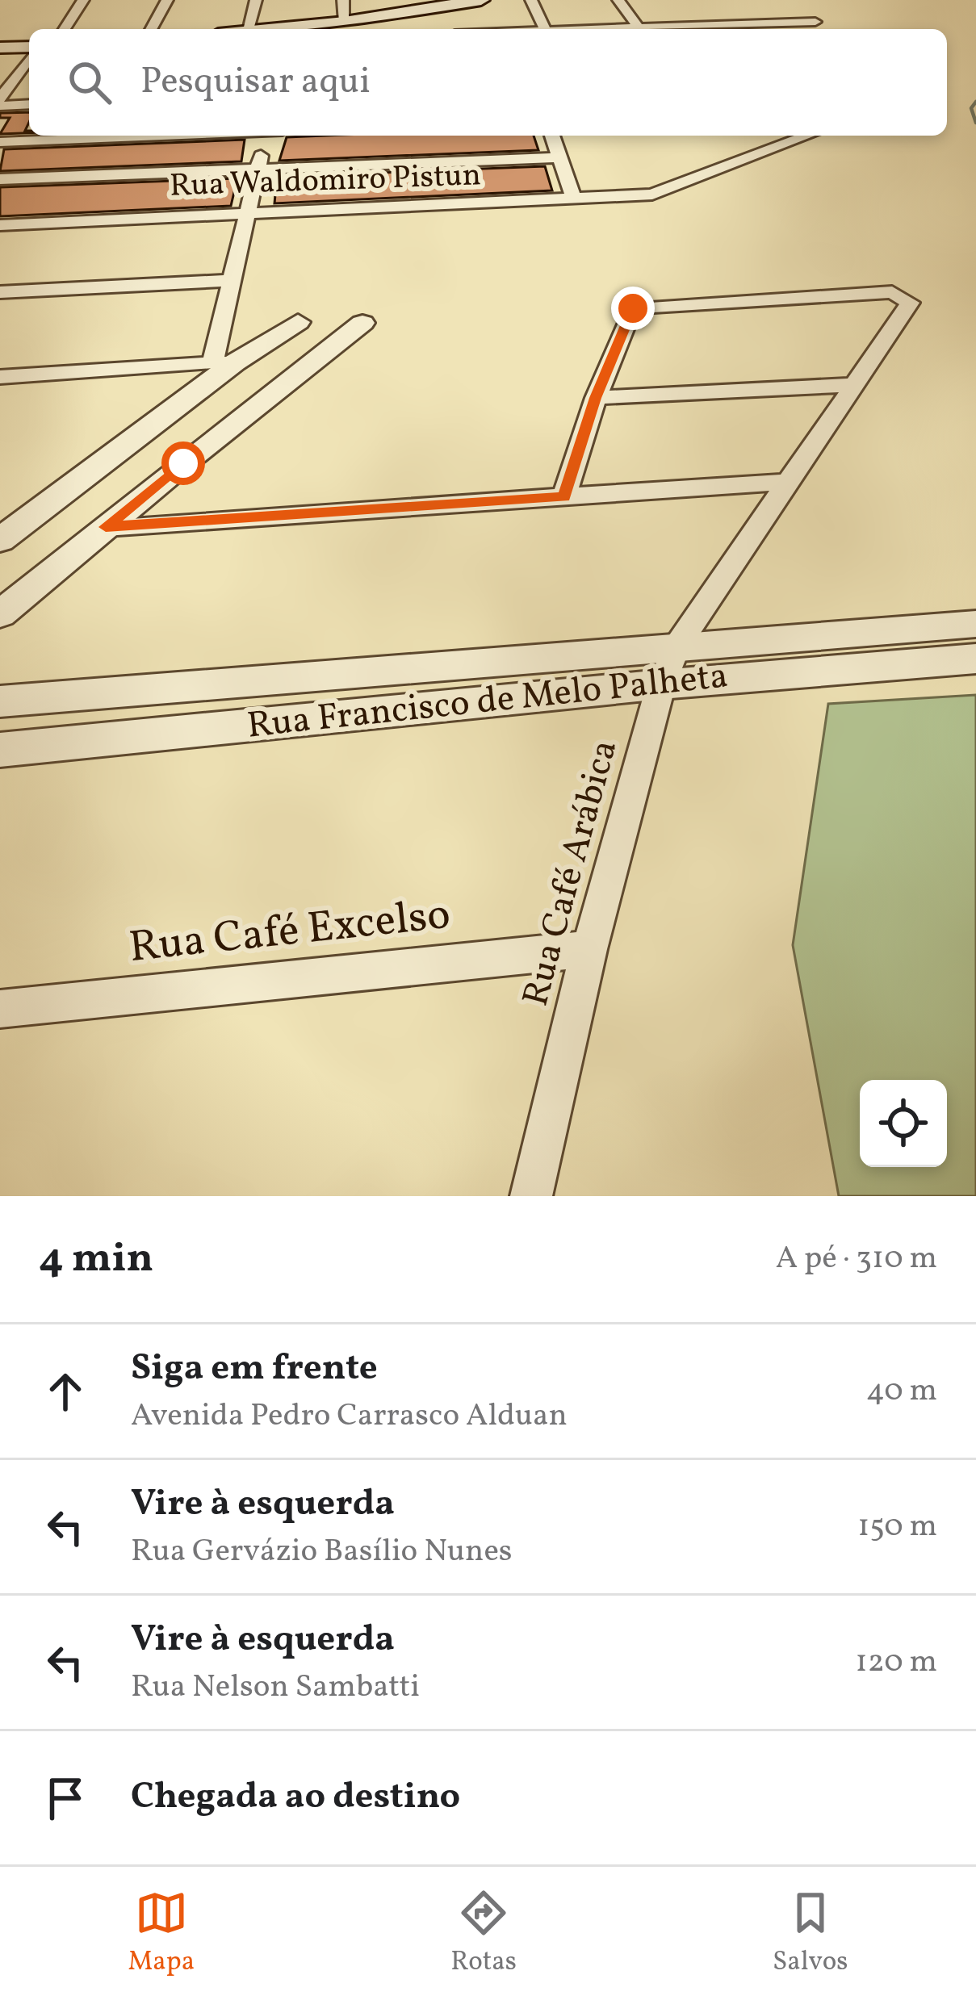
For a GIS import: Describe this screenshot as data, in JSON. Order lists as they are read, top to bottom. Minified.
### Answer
{"streets":{"street":["Rua Waldomiro Pistun","Rua Francisco de Melo Palheta","Rua Café Arábica","Rua Café Excelso"]},"crossings":[["Rua Francisco de Melo Palheta","Rua Café Arábica"],["Rua Café Arábica","Rua Café Excelso"]],"page":{"search":"Pesquisar aqui","heading":["4 min","A pé · 310 m"],"list":[["Siga em frente","Avenida Pedro Carrasco Alduan","40 m"],["Vire à esquerda","Rua Gervázio Basílio Nunes","150 m"],["Vire à esquerda","Rua Nelson Sambatti","120 m"],"Chegada ao destino"],"nav":["Mapa","Rotas","Salvos"]}}
